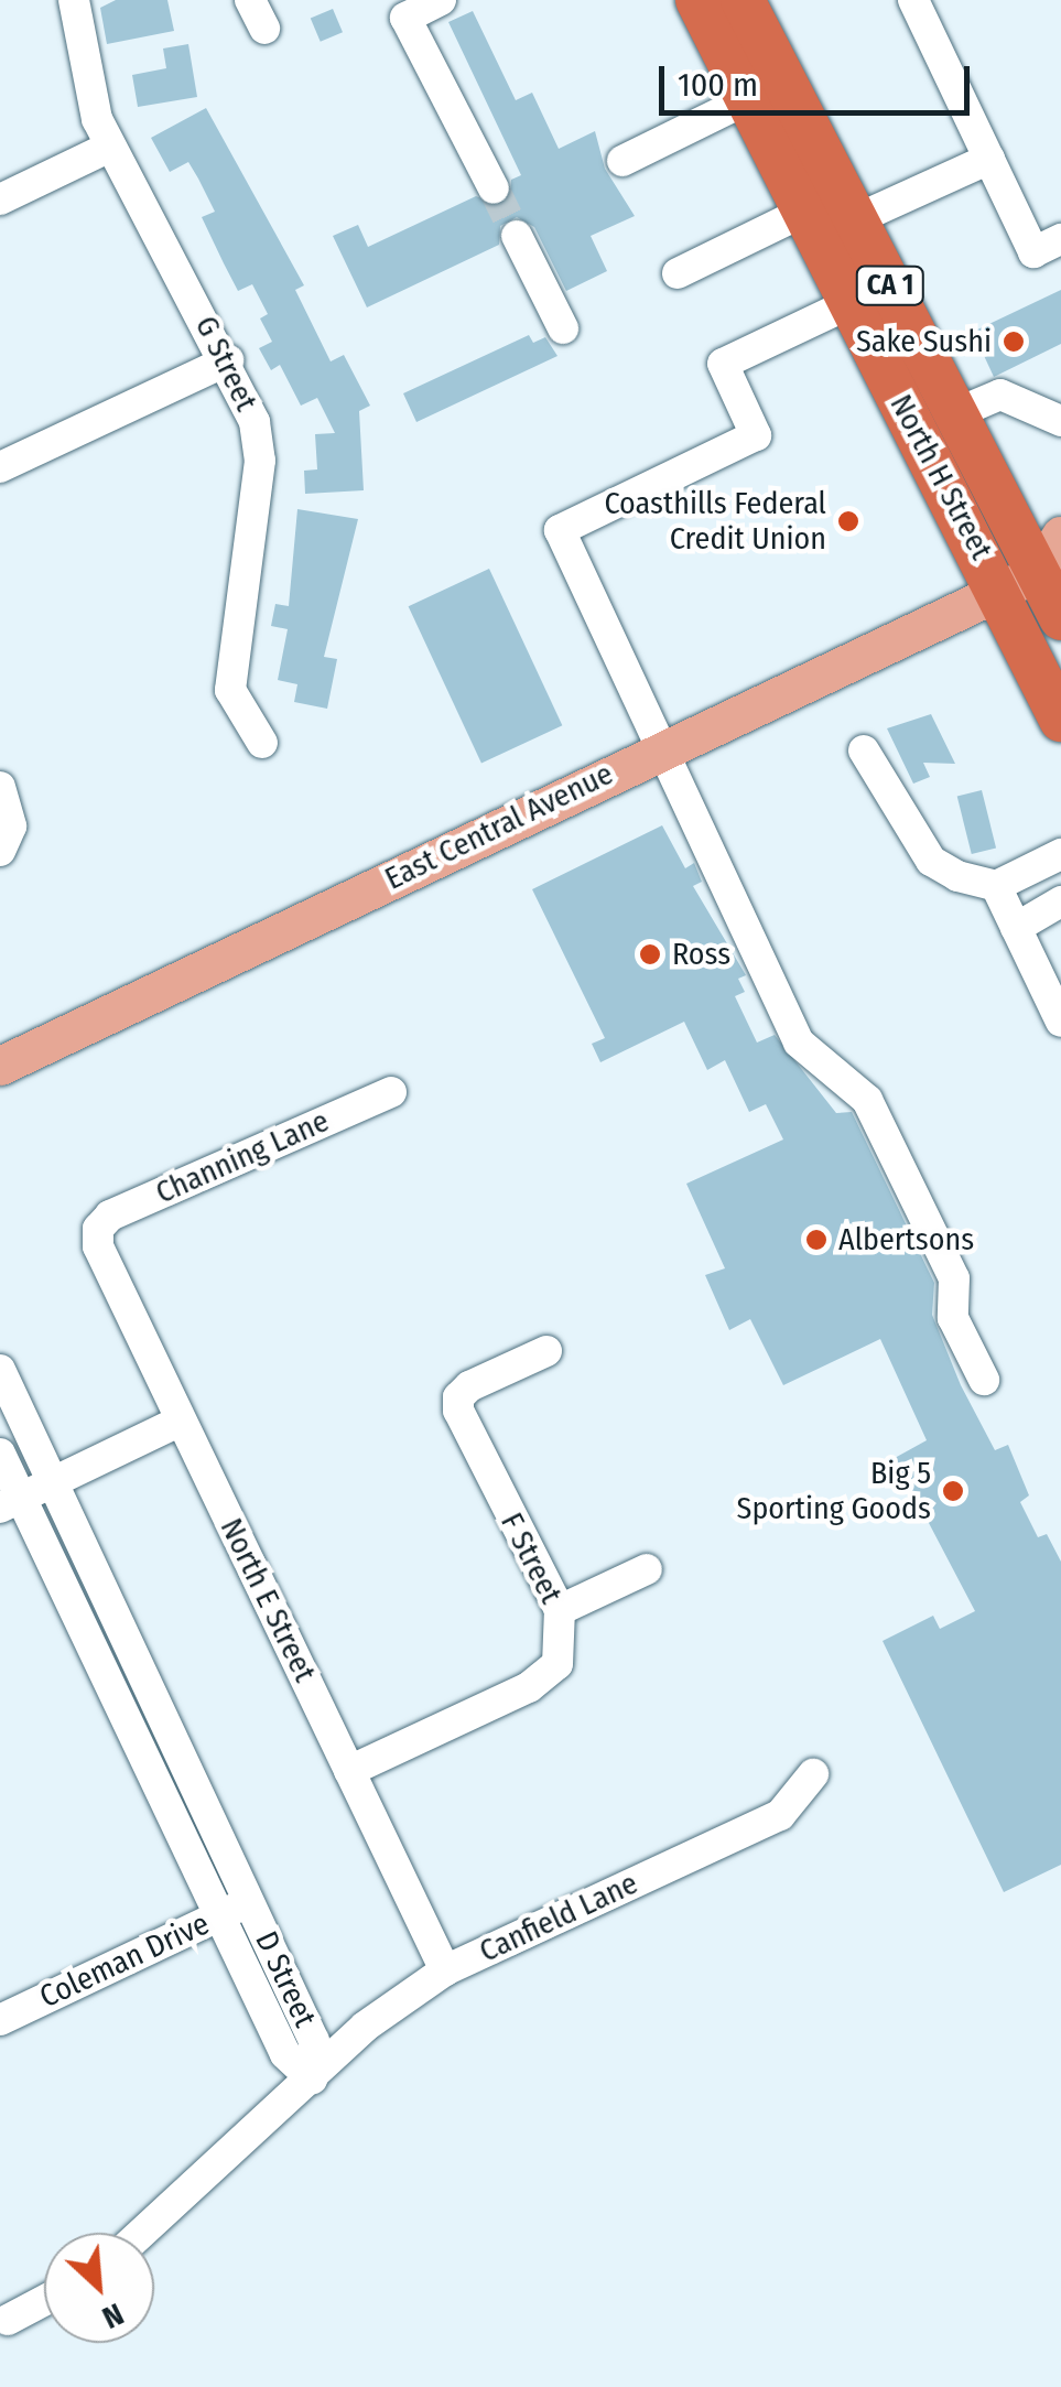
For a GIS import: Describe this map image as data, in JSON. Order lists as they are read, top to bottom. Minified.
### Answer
{"streets":{"highway":["CA 1","North H Street"],"main road":["East Central Avenue"],"street":["G Street","Channing Lane","F Street","North E Street","Canfield Lane","Coleman Drive","D Street"]},"crossings":[["North H Street","East Central Avenue"],["Channing Lane","North E Street"],["F Street","North E Street"],["North E Street","Canfield Lane"],["Canfield Lane","D Street"],["Coleman Drive","D Street"]],"places":["Sake Sushi","Coasthills Federal Credit Union","Ross","Albertsons","Big 5 Sporting Goods"],"scale_bar":"100 m","north":"bottom right"}
